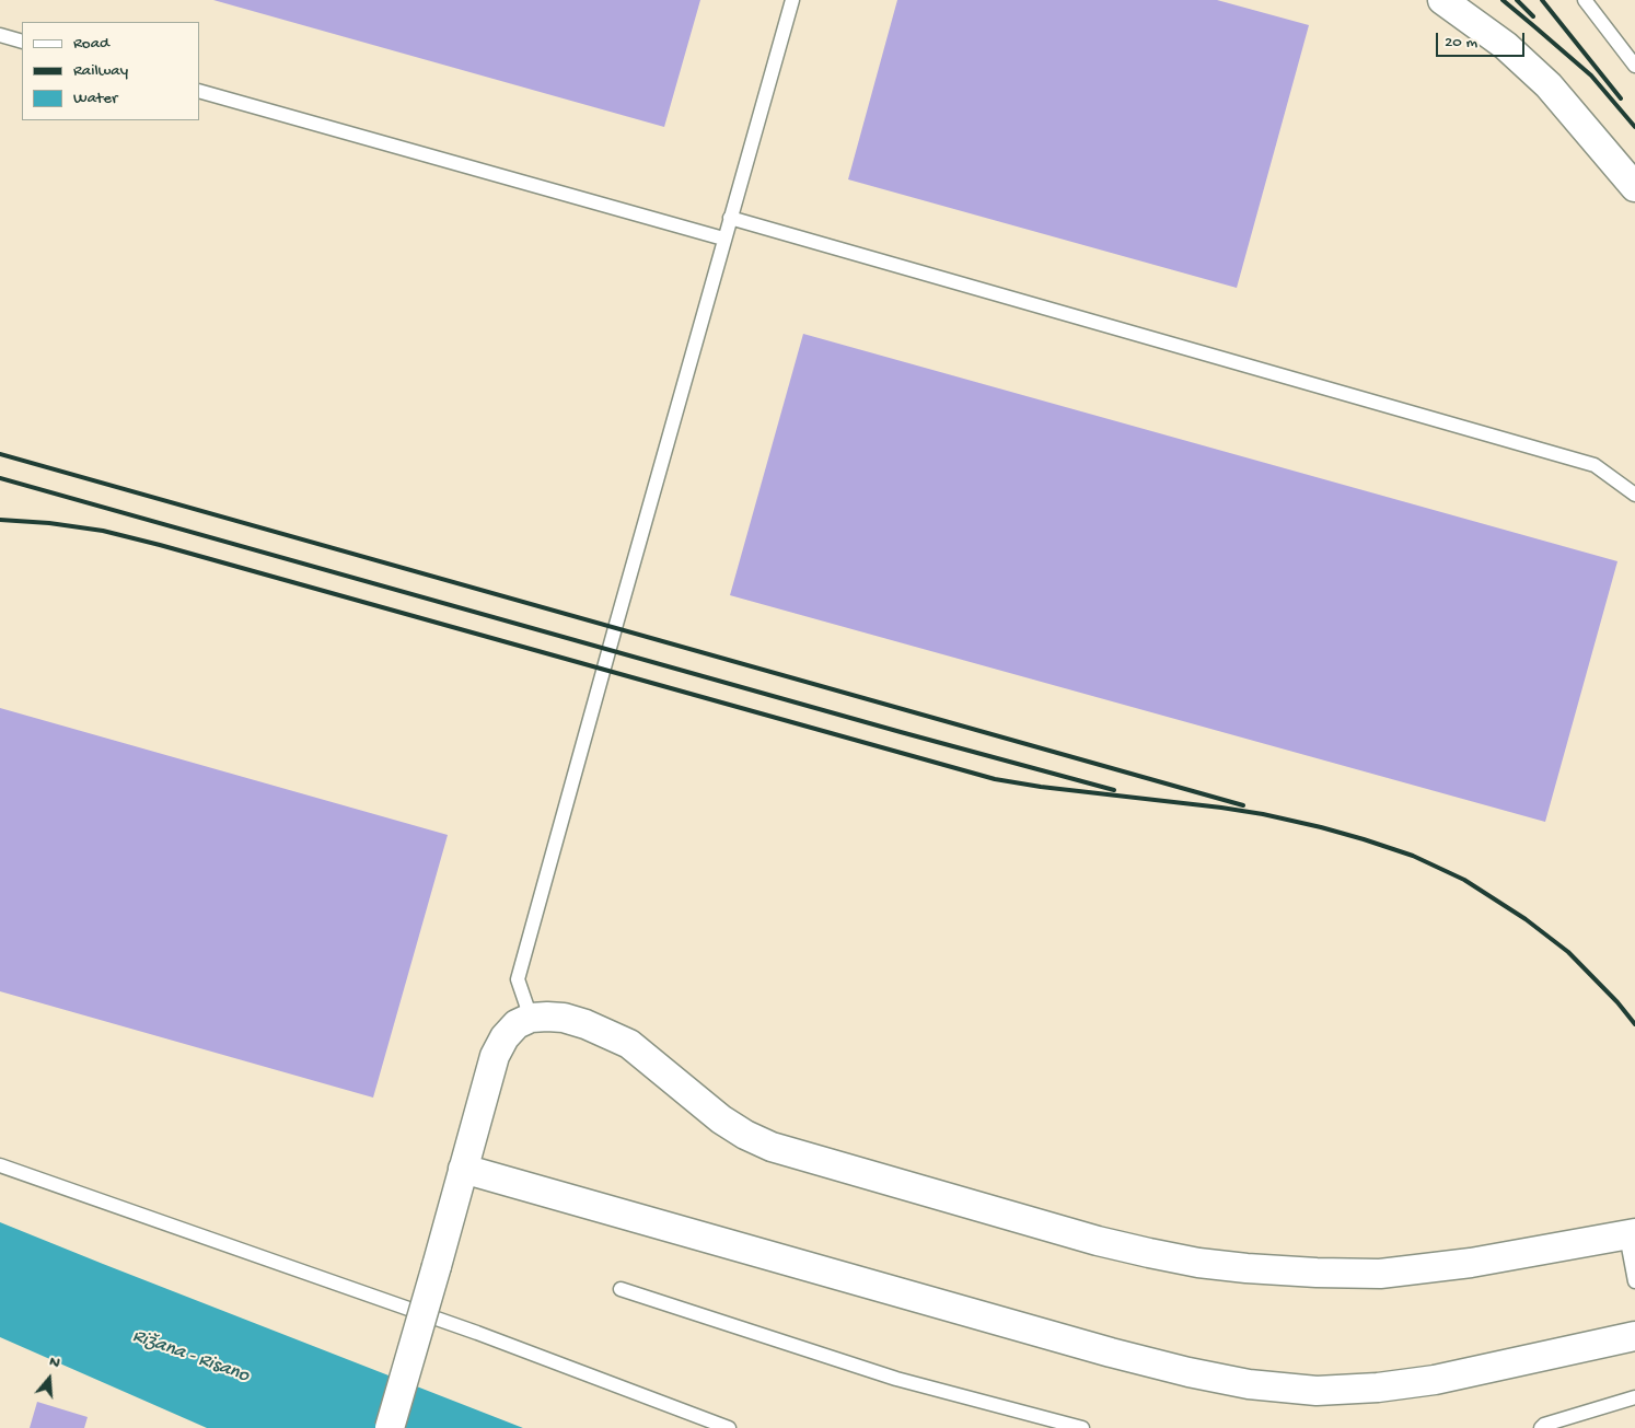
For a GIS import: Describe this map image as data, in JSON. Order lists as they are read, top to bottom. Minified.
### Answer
{"water":["Rižana - Risano"],"legend":["Road","Railway","Water"],"scale_bar":"20 m","north":"top"}
